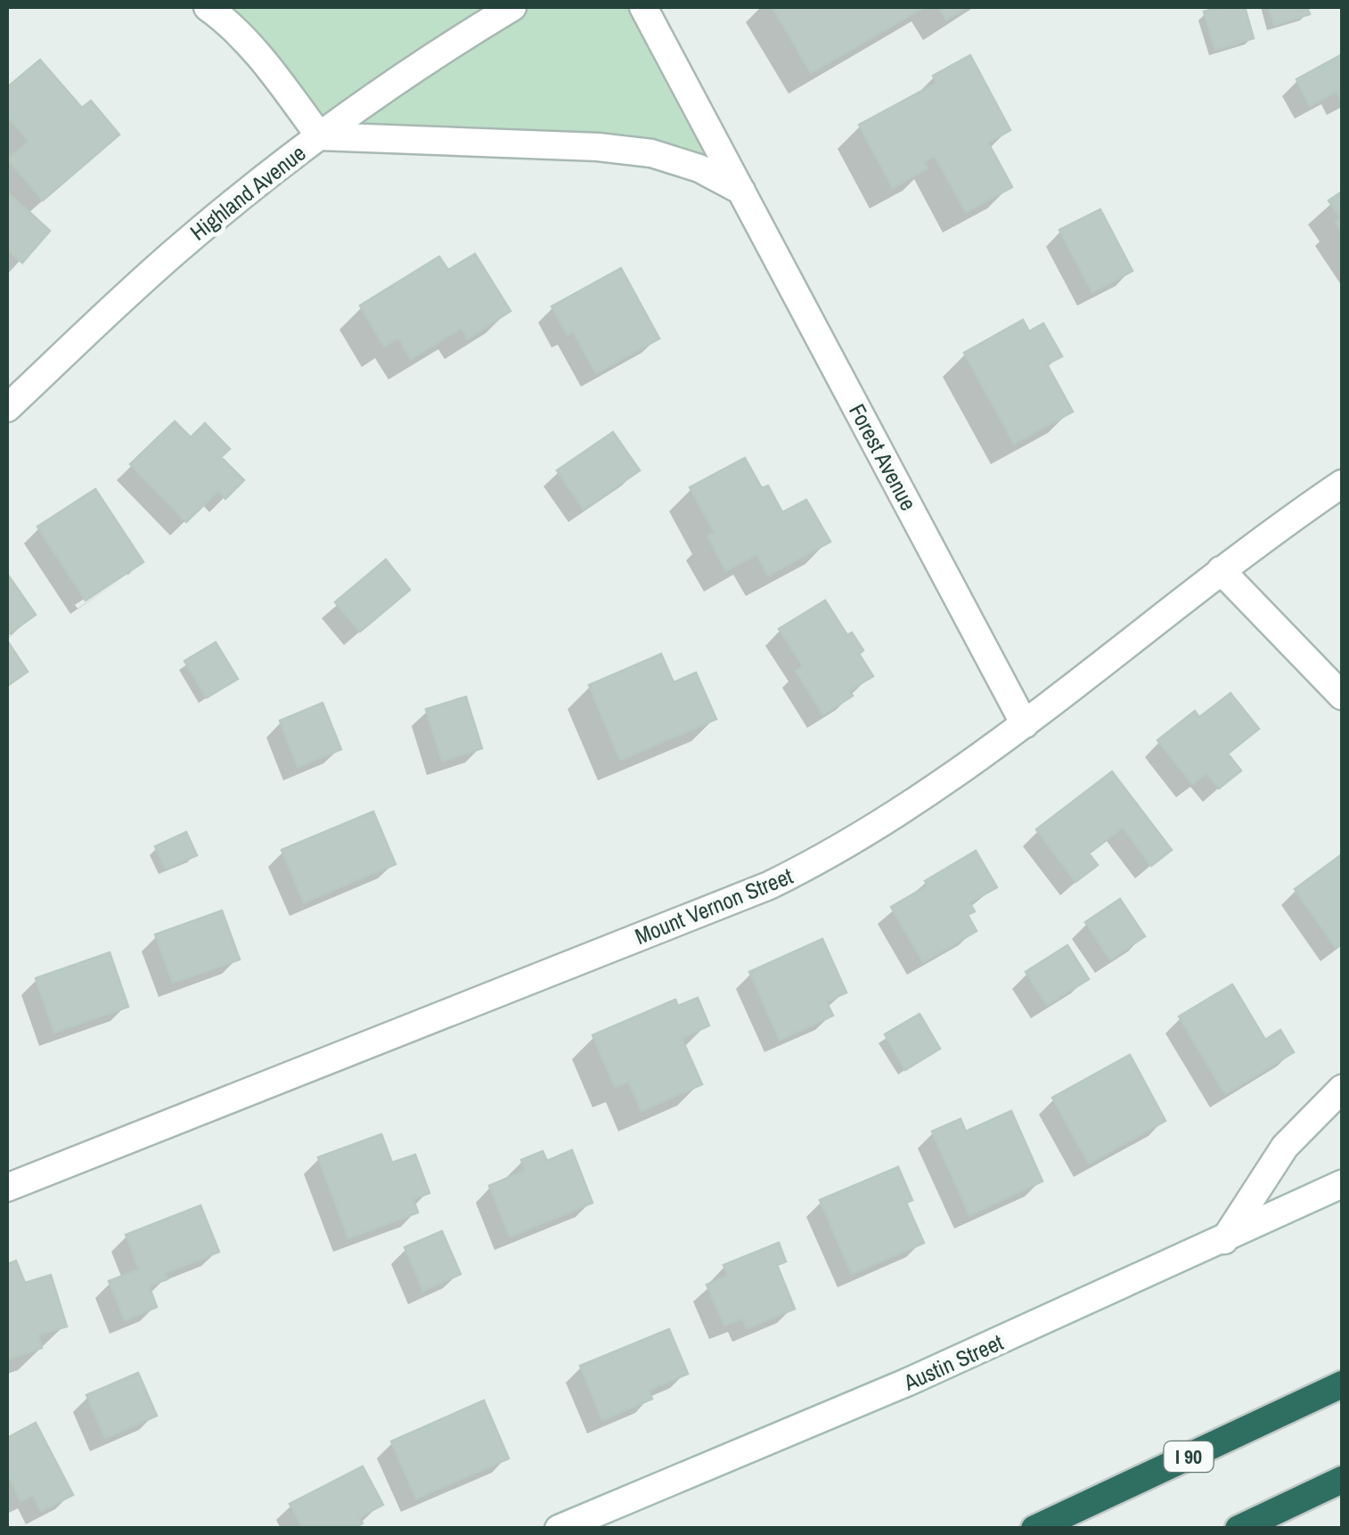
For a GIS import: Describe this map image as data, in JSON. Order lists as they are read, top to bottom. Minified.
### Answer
{"streets":{"highway":["I 90"],"street":["Highland Avenue","Forest Avenue","Mount Vernon Street","Austin Street"]},"crossings":[["Forest Avenue","Mount Vernon Street"]]}
